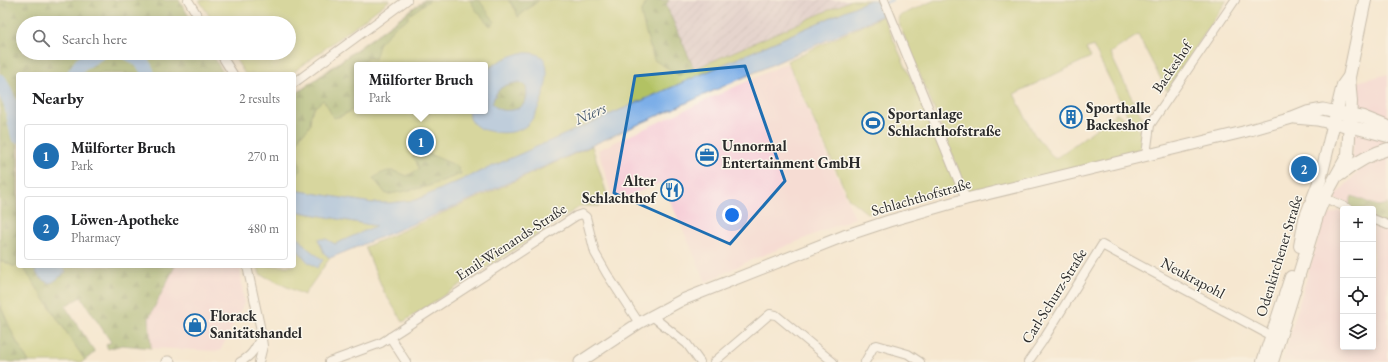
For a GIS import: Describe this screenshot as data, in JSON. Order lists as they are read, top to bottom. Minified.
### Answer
{"streets":{"main road":["Schlachthofstraße","Odenkirchener Straße"],"street":["Backeshof","Emil-Wienands-Straße","Neukrapohl","Carl-Schurz-Straße"]},"crossings":[["Backeshof","Schlachthofstraße"],["Schlachthofstraße","Emil-Wienands-Straße"],["Schlachthofstraße","Odenkirchener Straße"],["Odenkirchener Straße","Neukrapohl"],["Neukrapohl","Carl-Schurz-Straße"]],"water":["Niers"],"places":{"building":["Sporthalle Backeshof"],"sports":["Sportanlage Schlachthofstraße"],"office":["Unnormal Entertainment GmbH"],"restaurant":["Alter Schlachthof"],"shop":["Florack Sanitätshandel"]},"page":{"search":"Search here","popup":["Mülforter Bruch","Park"],"heading":["Nearby","2 results"],"list":[{"mark":"1","name":"Mülforter Bruch","note":"Park","value":"270 m"},{"mark":"2","name":"Löwen-Apotheke","note":"Pharmacy","value":"480 m"}],"pins":["1","2"],"map_buttons":["+","−"]}}
